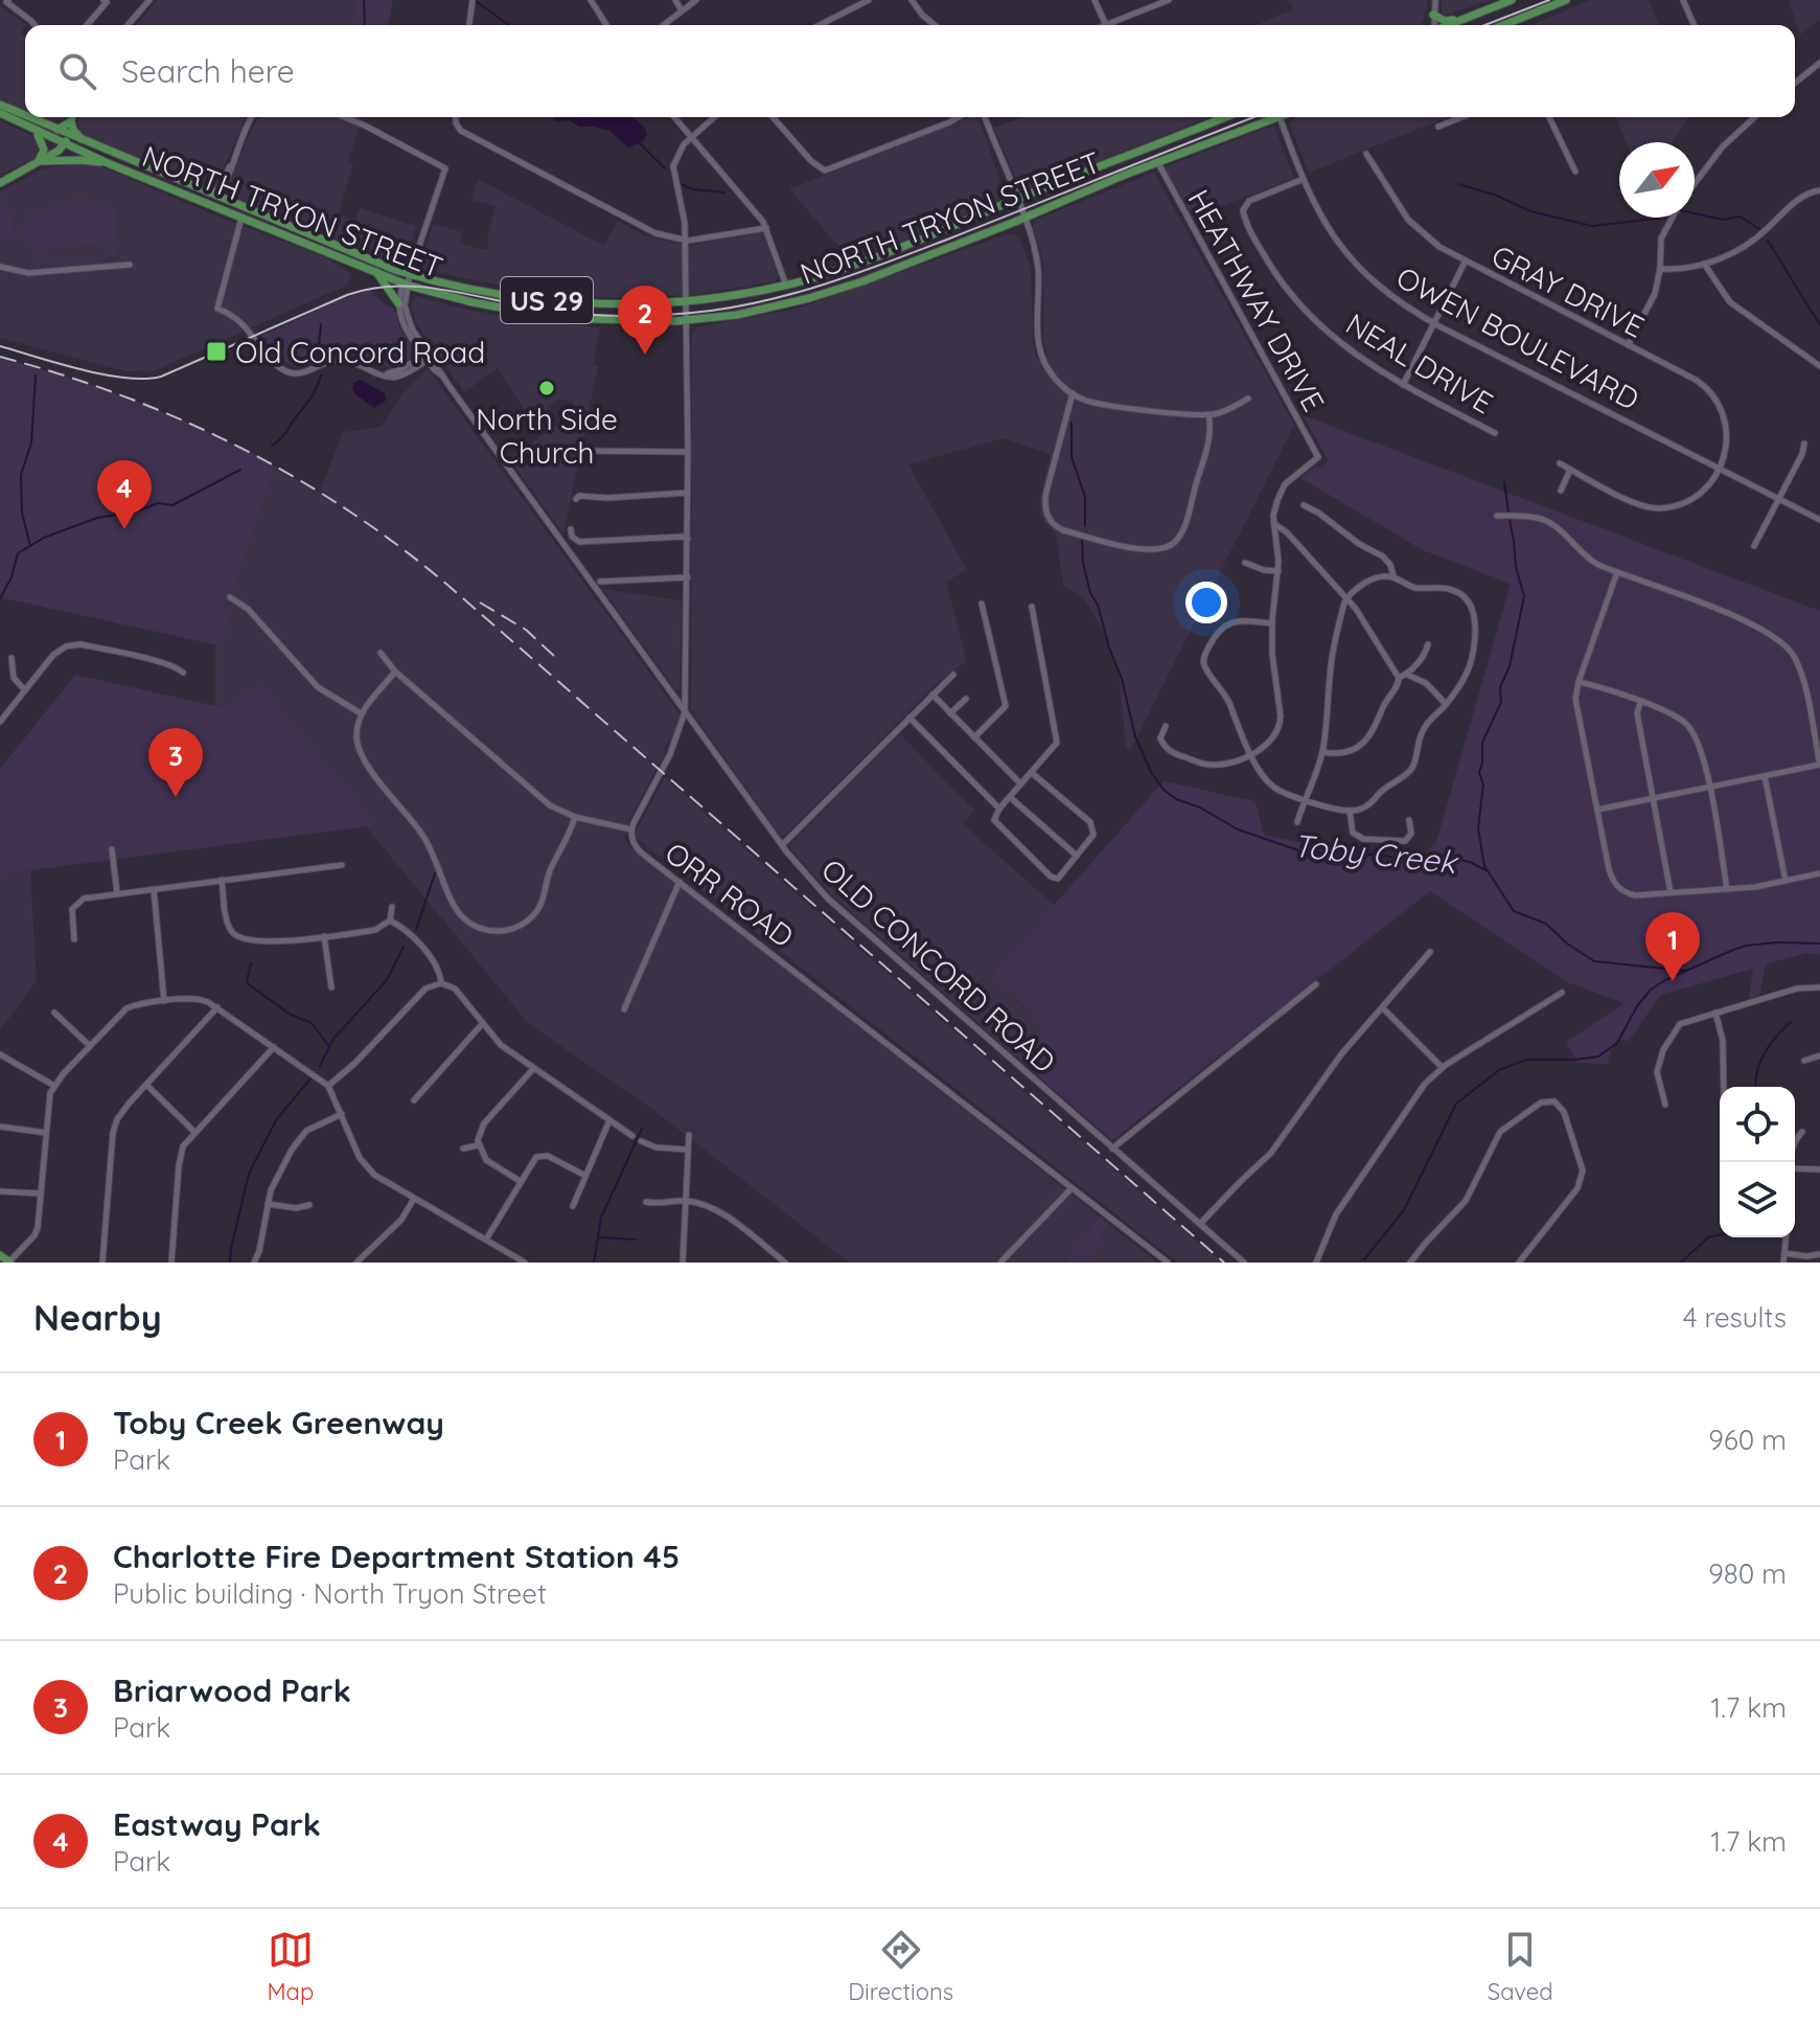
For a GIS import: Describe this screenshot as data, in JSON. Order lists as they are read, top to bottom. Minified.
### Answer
{"streets":{"main road":["NORTH TRYON STREET","US 29"],"street":["GRAY DRIVE","HEATHWAY DRIVE","OWEN BOULEVARD","NEAL DRIVE","ORR ROAD","OLD CONCORD ROAD"]},"crossings":[["NORTH TRYON STREET","HEATHWAY DRIVE"],["NORTH TRYON STREET","ORR ROAD"],["NORTH TRYON STREET","OLD CONCORD ROAD"],["GRAY DRIVE","OWEN BOULEVARD"],["OWEN BOULEVARD","NEAL DRIVE"],["ORR ROAD","OLD CONCORD ROAD"]],"water":["Toby Creek"],"places":{"transit":["Old Concord Road"],"other":["North Side Church"]},"north":"top right","page":{"search":"Search here","pins":["2","4","3","1"],"heading":["Nearby","4 results"],"list":[{"mark":"1","name":"Toby Creek Greenway","note":"Park","value":"960 m"},{"mark":"2","name":"Charlotte Fire Department Station 45","note":"Public building · North Tryon Street","value":"980 m"},{"mark":"3","name":"Briarwood Park","note":"Park","value":"1.7 km"},{"mark":"4","name":"Eastway Park","note":"Park","value":"1.7 km"}],"nav":["Map","Directions","Saved"]}}
